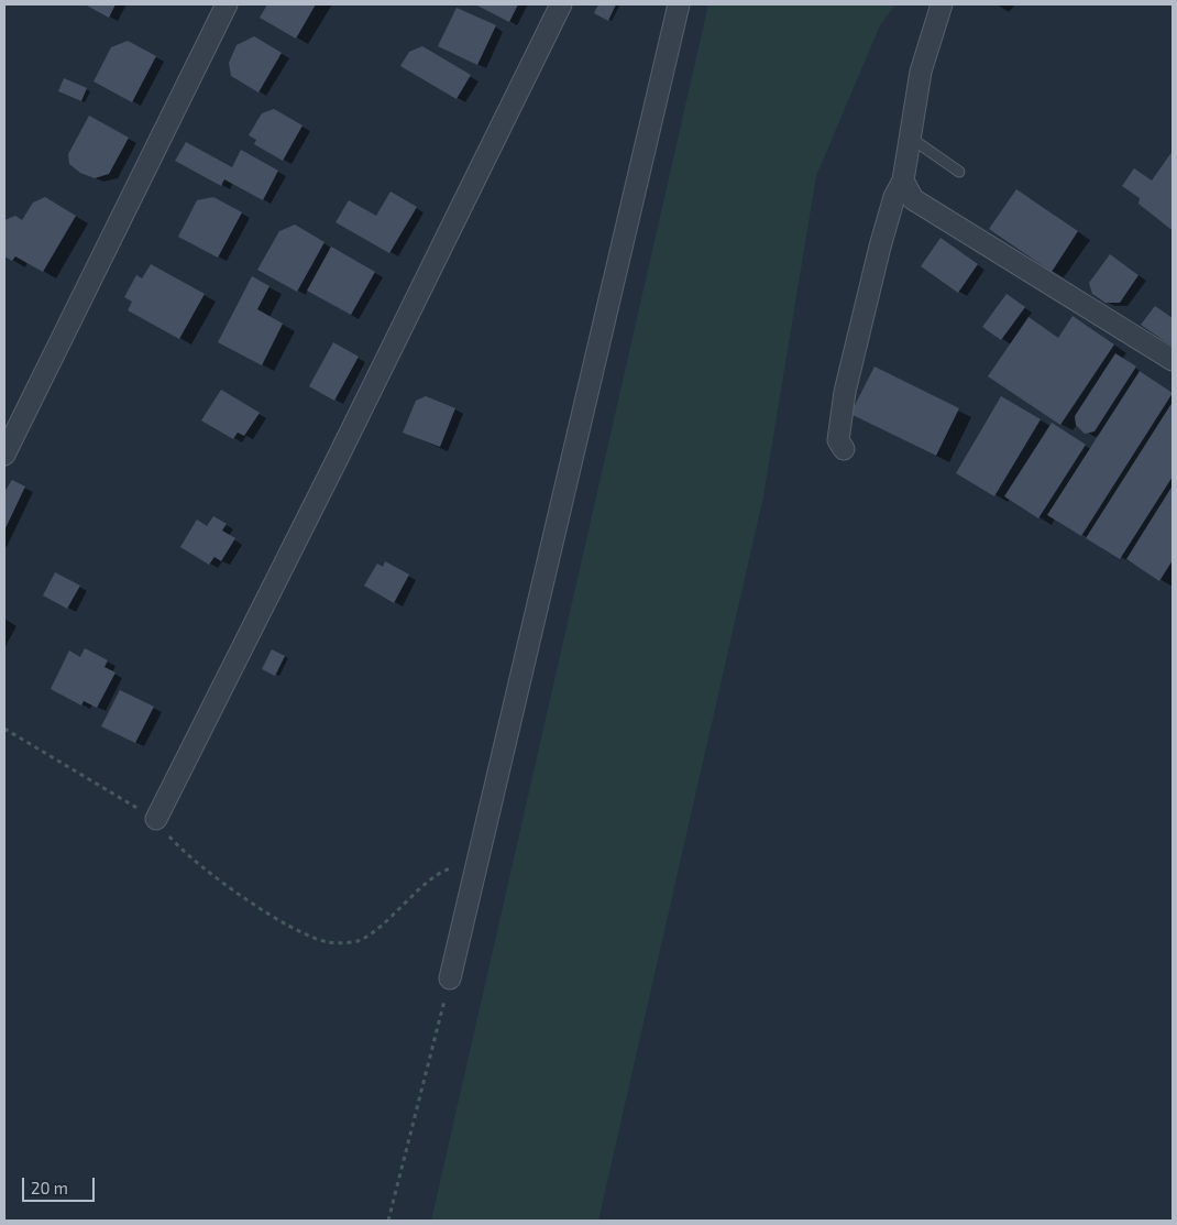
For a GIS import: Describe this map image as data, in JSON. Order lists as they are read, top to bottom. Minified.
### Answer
{"scale_bar":"20 m"}
